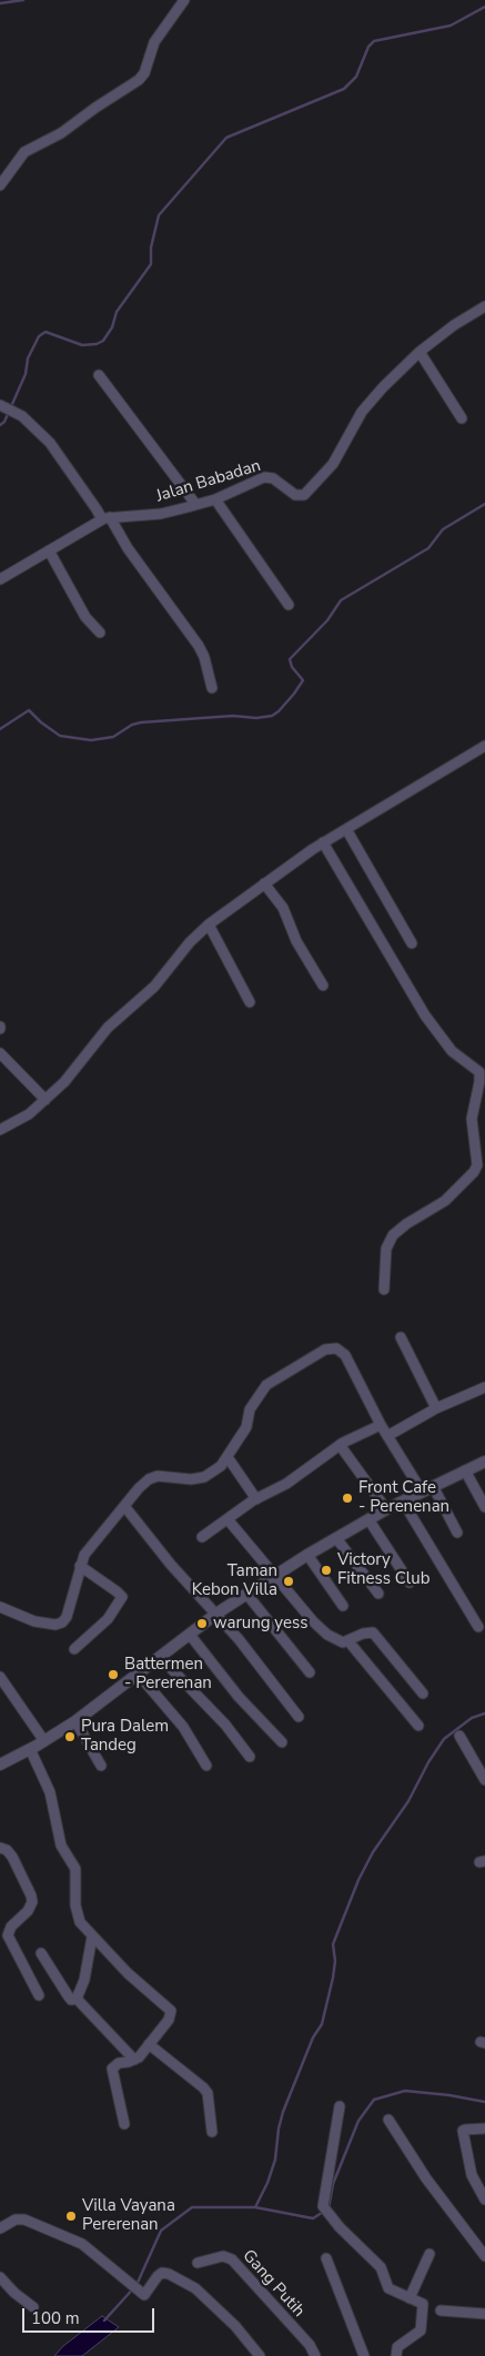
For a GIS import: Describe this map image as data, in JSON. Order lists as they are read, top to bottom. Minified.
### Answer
{"streets":{"street":["Jalan Babadan","Gang Putih"]},"places":["Front Cafe - Perenenan","Victory Fitness Club","Taman Kebon Villa","warung yess","Battermen - Pererenan","Pura Dalem Tandeg","Villa Vayana Pererenan"],"scale_bar":"100 m"}
